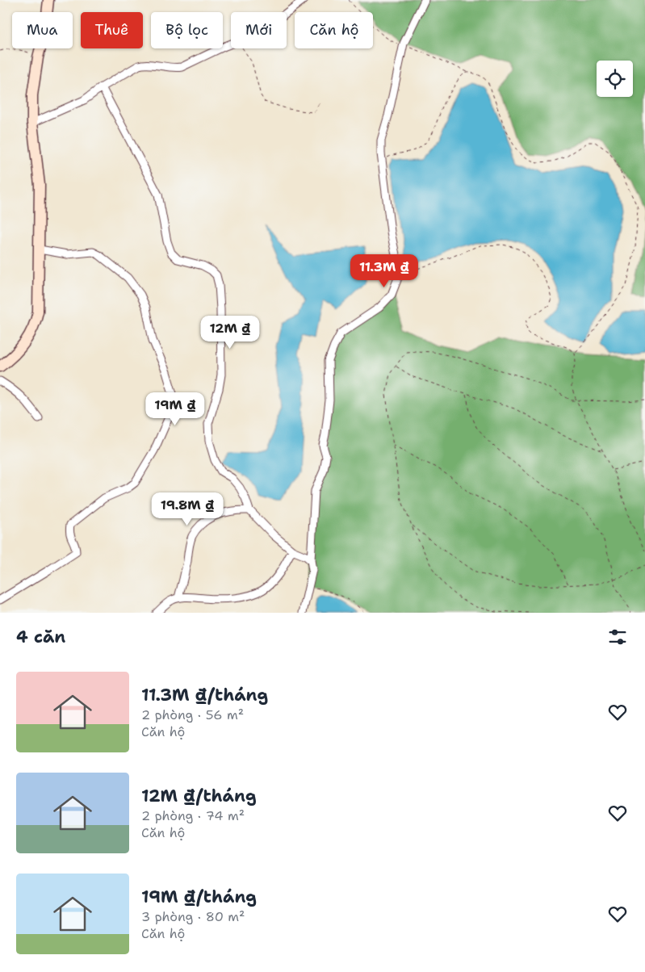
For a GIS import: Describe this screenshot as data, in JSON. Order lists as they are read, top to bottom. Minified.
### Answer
{"page":{"chip":["Mua","Thuê","Bộ lọc","Mới","Căn hộ"],"price":["11.3M ₫","12M ₫","19M ₫","19.8M ₫"],"heading":"4 căn","list":[{"name":"11.3M ₫/tháng","note":"2 phòng · 56 m² · Căn hộ"},{"name":"12M ₫/tháng","note":"2 phòng · 74 m² · Căn hộ"},{"name":"19M ₫/tháng","note":"3 phòng · 80 m² · Căn hộ"}]}}
